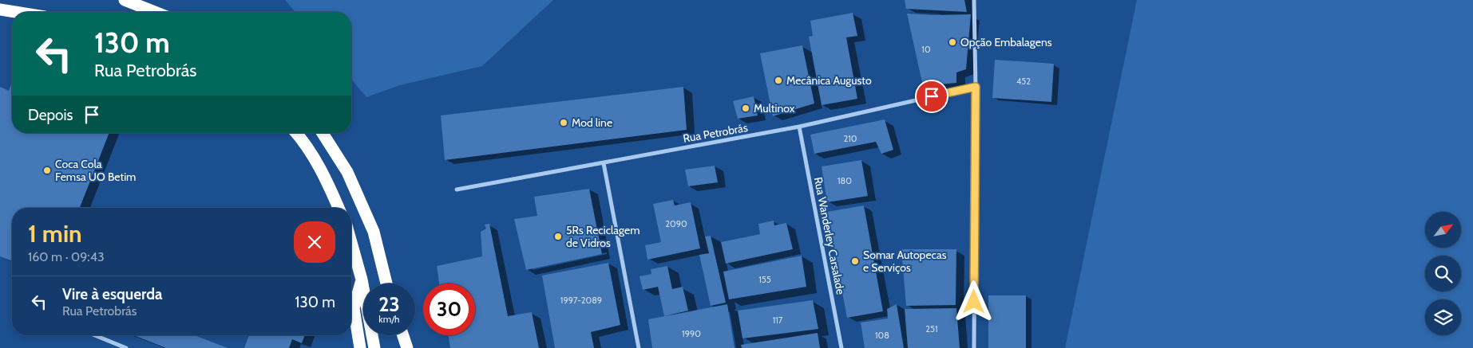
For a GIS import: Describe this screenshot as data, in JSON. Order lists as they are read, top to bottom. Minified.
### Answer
{"streets":{"street":["Rua Petrobrás","Rua Wanderley Carsalade"]},"crossings":[["Rua Petrobrás","Rua Wanderley Carsalade"]],"places":["Opção Embalagens","Mecânica Augusto","Multinox","Mod line","Coca Cola Femsa UO Betim","5Rs Reciclagem de Vidros","Somar Autopecas e Serviços"],"house_numbers":["10","452","210","180","2090","155","1997-2089","117","251","1990","108"],"north":"top right","page":{"turn":["130 m","Rua Petrobrás"],"then":"Depois","heading":["1 min","160 m · 09:43"],"list":[{"name":"Vire à esquerda","note":"Rua Petrobrás","value":"130 m"}],"speed":"23 km/h","limit":"30"}}
